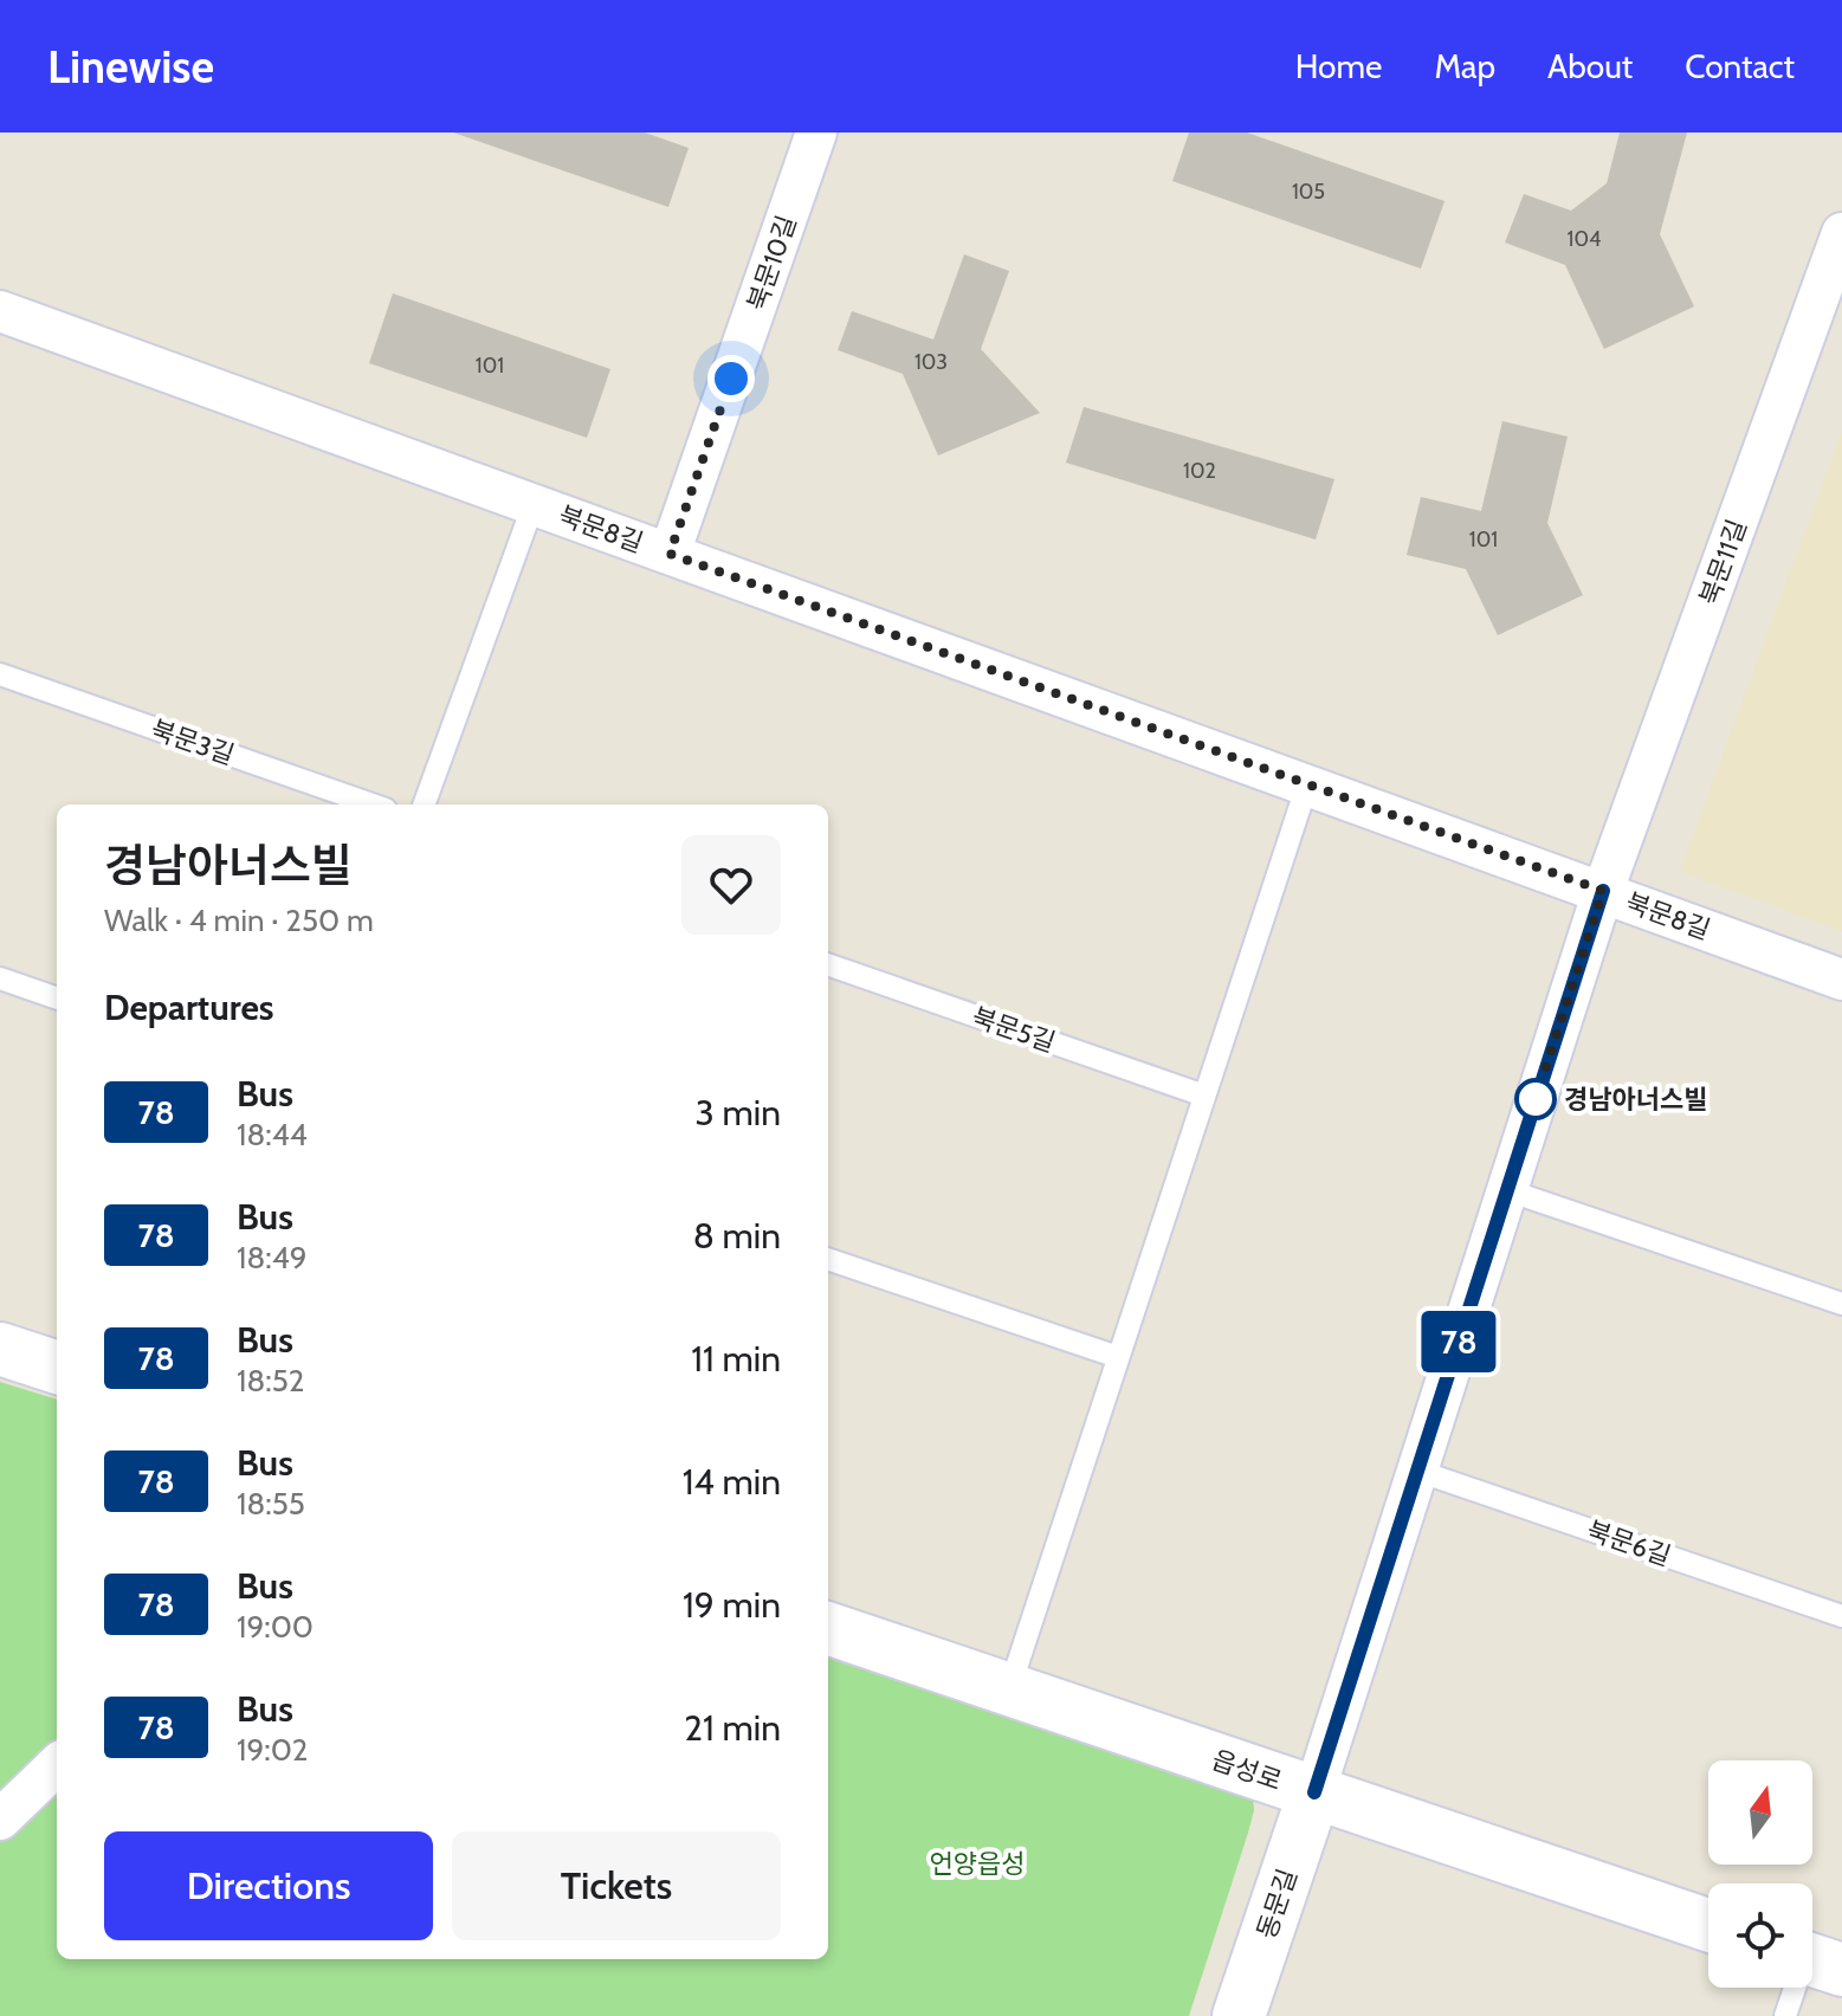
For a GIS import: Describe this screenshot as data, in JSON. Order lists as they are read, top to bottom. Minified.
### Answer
{"streets":{"street":["북문10길","북문8길","북문11길","읍성로","동문길"],"lane":["북문3길","북문5길","북문6길"]},"crossings":[["북문10길","북문8길"],["북문8길","북문11길"],["읍성로","동문길"]],"parks":["언양읍성"],"places":["경남아너스빌"],"lines":["bus line 78"],"house_numbers":["105","104","103","101","102","101"],"north":"top","page":{"header":"Linewise","nav":["Home","Map","About","Contact"],"on_map":"78","heading":[["경남아너스빌","Walk · 4 min · 250 m"],"Departures"],"list":[{"mark":"78","name":"Bus","note":"18:44","value":"3 min"},{"mark":"78","name":"Bus","note":"18:49","value":"8 min"},{"mark":"78","name":"Bus","note":"18:52","value":"11 min"},{"mark":"78","name":"Bus","note":"18:55","value":"14 min"},{"mark":"78","name":"Bus","note":"19:00","value":"19 min"},{"mark":"78","name":"Bus","note":"19:02","value":"21 min"}],"buttons":["Directions","Tickets"]}}
